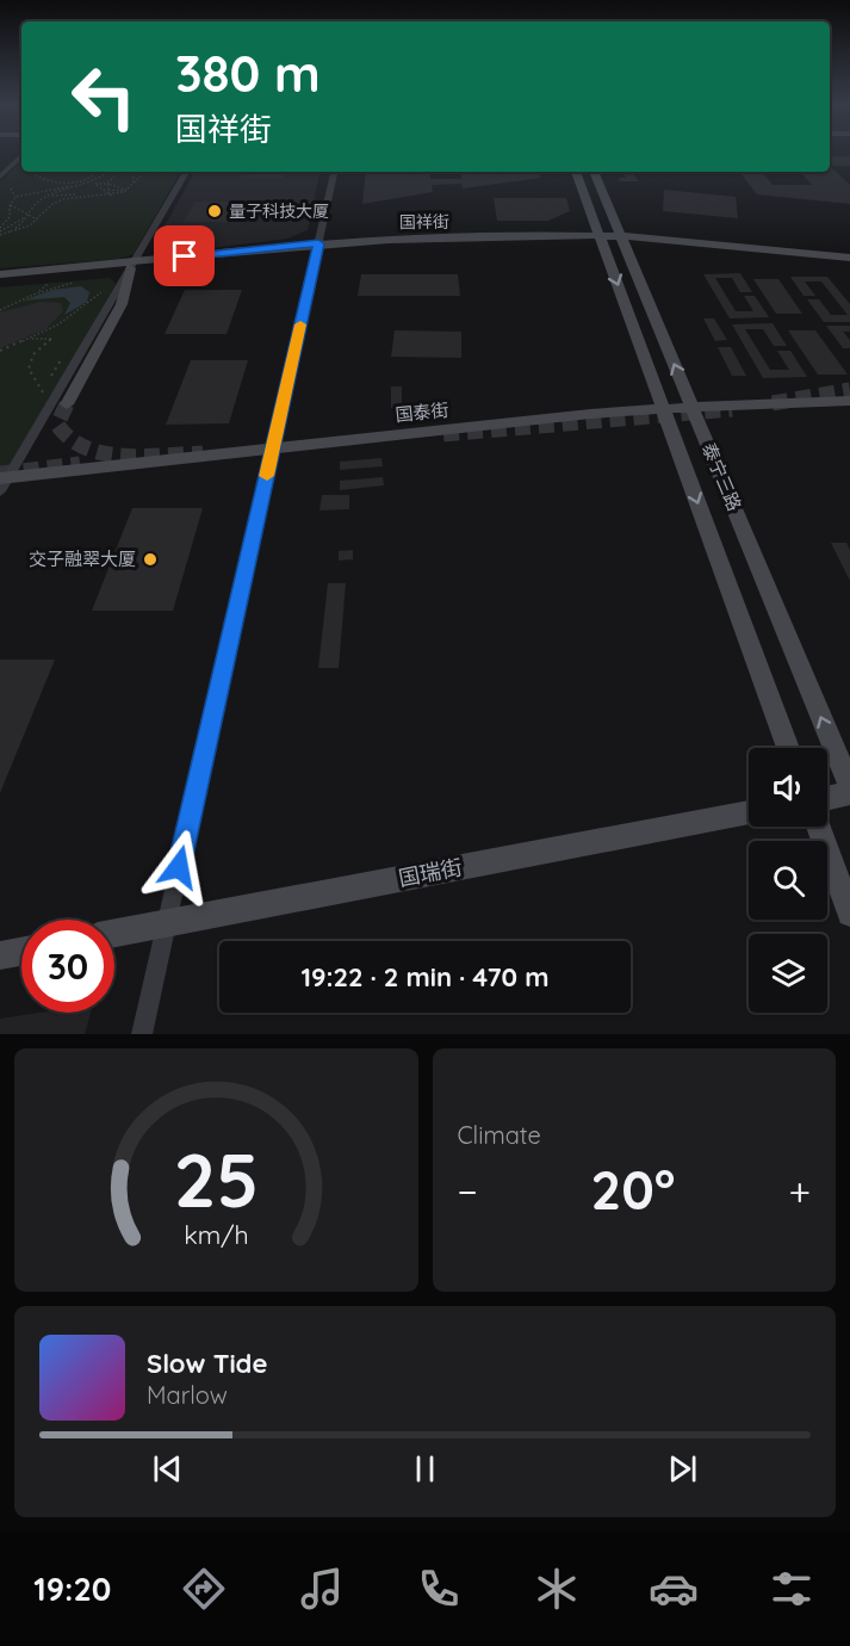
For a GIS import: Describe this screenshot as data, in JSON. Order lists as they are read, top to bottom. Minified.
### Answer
{"streets":{"street":["国祥街","国泰街","泰宁三路","国瑞街"]},"crossings":[["国祥街","泰宁三路"],["国泰街","泰宁三路"]],"places":["量子科技大厦","交子融翠大厦"],"page":{"turn":["380 m","国祥街"],"limit":"30","trip":"19:22 · 2 min · 470 m","tile":"Climate","heat":["−","20°","+"],"song":["Slow Tide","Marlow"],"tabs":"19:20","gauge":["25","km/h"]}}
